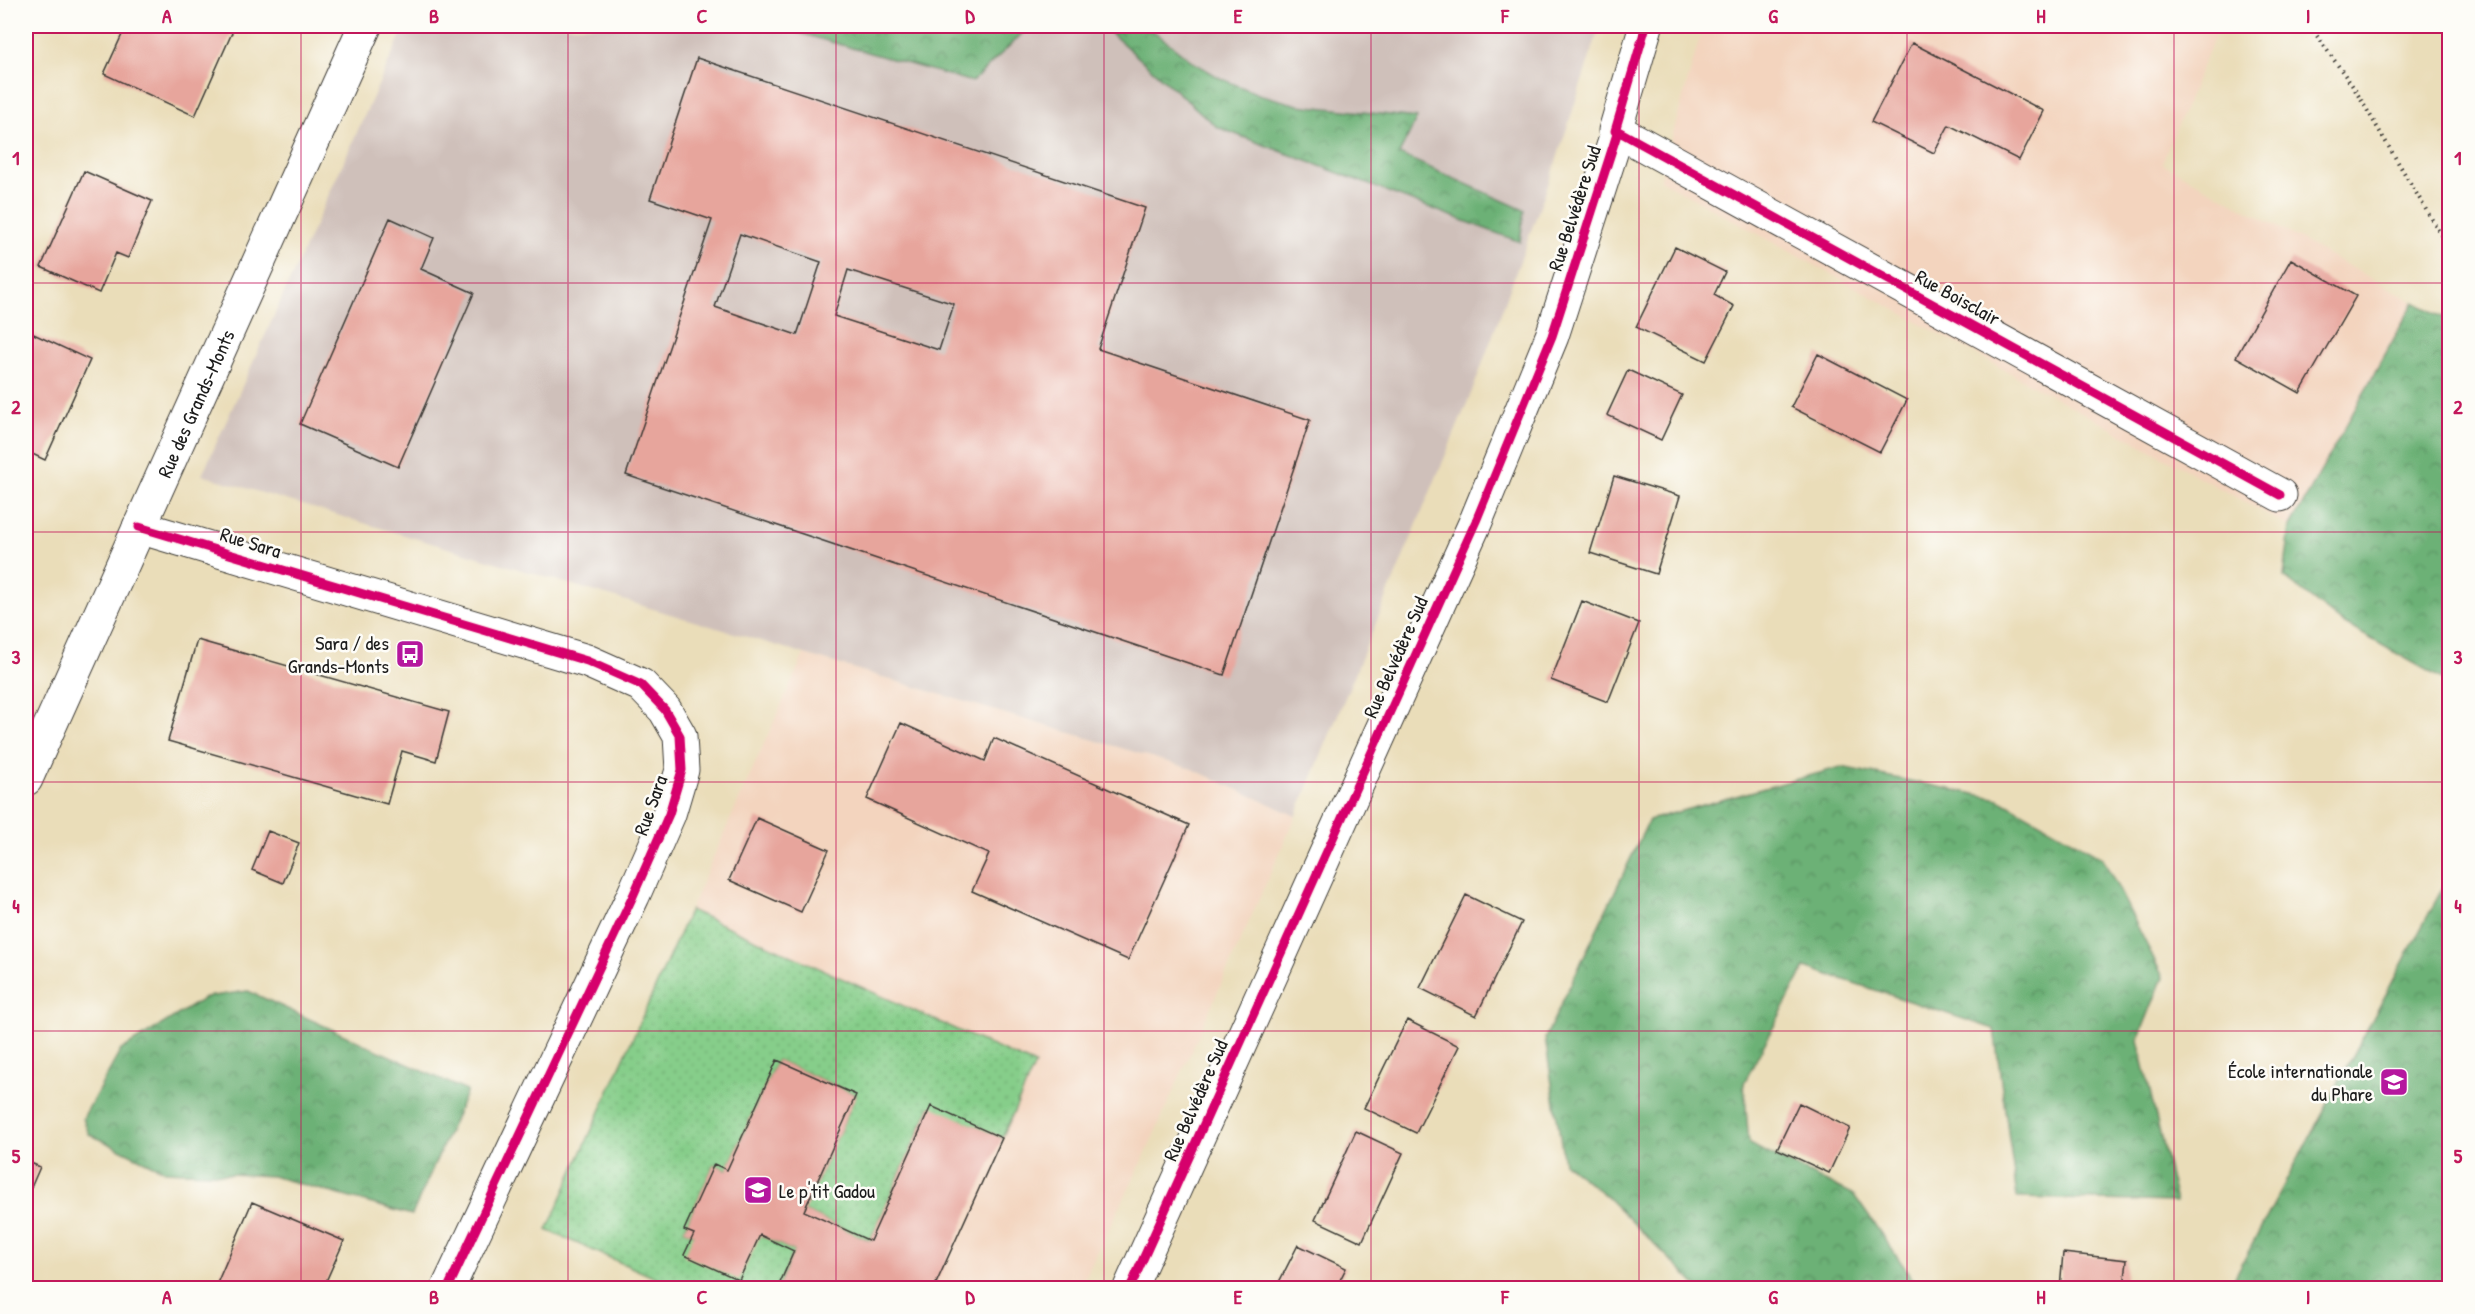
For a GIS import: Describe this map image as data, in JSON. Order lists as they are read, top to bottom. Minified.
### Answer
{"streets":{"street":["Rue Belvédère Sud","Rue Boisclair","Rue des Grands-Monts","Rue Sara"]},"crossings":[["Rue Belvédère Sud","Rue Boisclair"],["Rue des Grands-Monts","Rue Sara"]],"places":{"bus stop":["Sara / des Grands-Monts"],"school or university":["École internationale du Phare","Le p'tit Gadou"]},"grid":{"columns":["A","B","C","D","E","F","G","H","I"],"rows":["1","2","3","4","5"]}}
